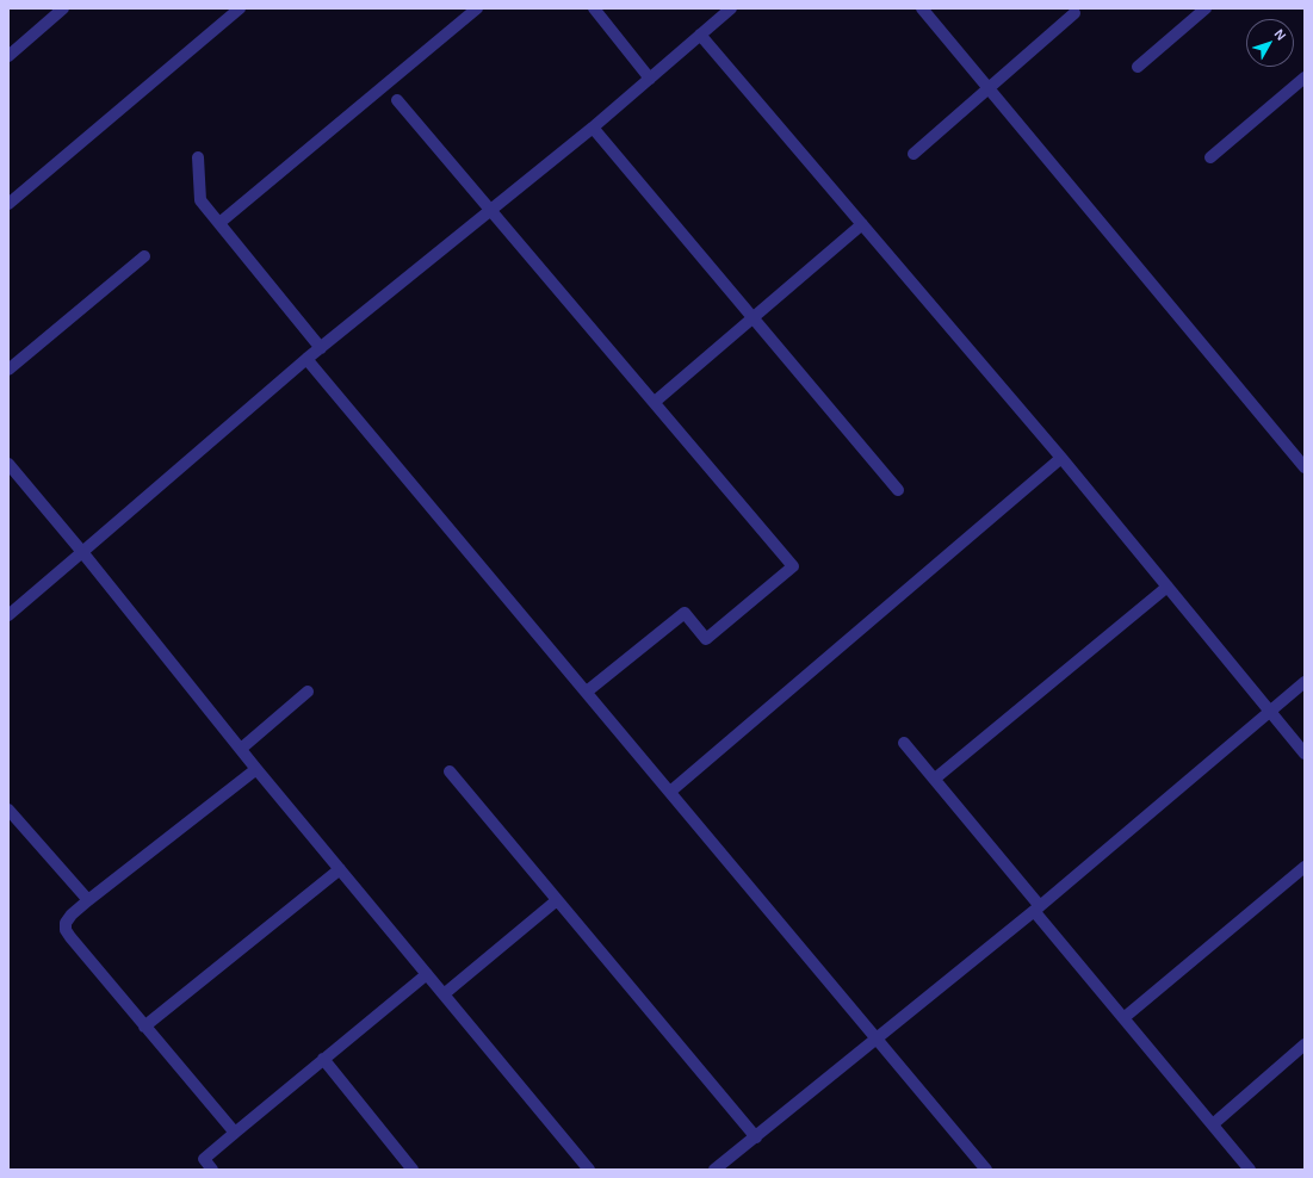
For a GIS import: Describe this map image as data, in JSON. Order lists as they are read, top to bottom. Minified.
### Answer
{"north":"top right"}
